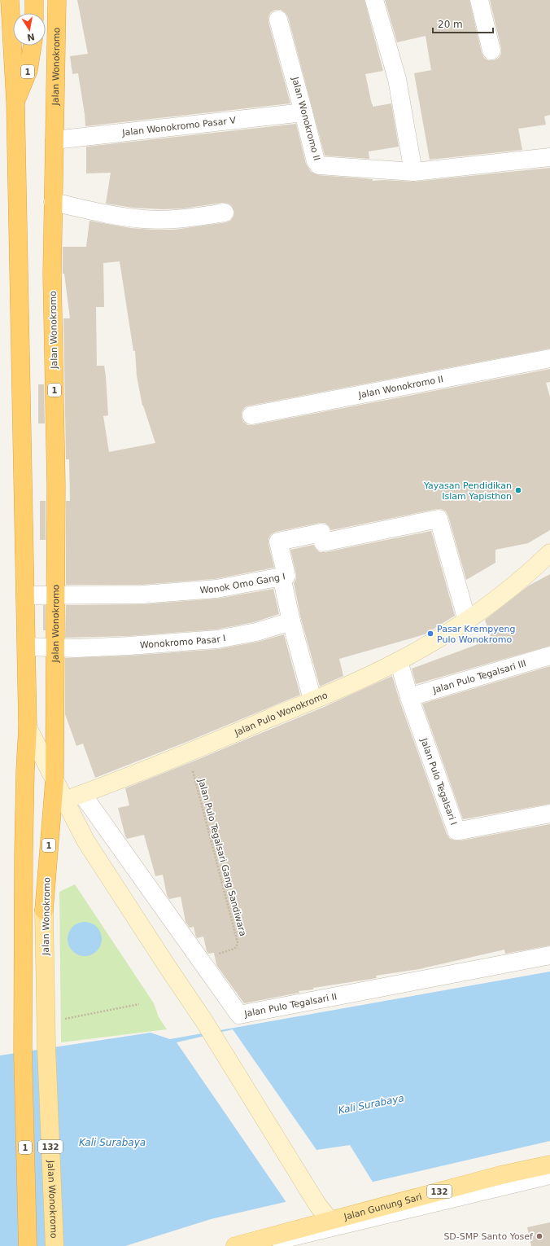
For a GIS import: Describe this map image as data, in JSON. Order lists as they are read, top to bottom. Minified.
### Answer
{"streets":{"highway":["Jalan Wonokromo","1"],"main road":["Jalan Pulo Wonokromo","132","Jalan Gunung Sari"],"street":["Jalan Wonokromo II","Jalan Wonokromo Pasar V","Wonok Omo Gang I","Wonokromo Pasar I","Jalan Pulo Tegalsari III","Jalan Pulo Tegalsari I","Jalan Pulo Tegalsari II"],"path":["Jalan Pulo Tegalsari Gang Sandiwara"]},"crossings":[["Jalan Wonokromo","1"],["Jalan Wonokromo","Jalan Wonokromo Pasar V"],["1","Wonok Omo Gang I"],["1","Wonokromo Pasar I"],["Jalan Wonokromo II","Jalan Wonokromo Pasar V"],["Wonok Omo Gang I","Jalan Pulo Wonokromo"],["Jalan Pulo Tegalsari III","Jalan Pulo Tegalsari I"],["Jalan Pulo Wonokromo","Jalan Pulo Tegalsari I"],["Jalan Pulo Wonokromo","Jalan Pulo Tegalsari Gang Sandiwara"],["Jalan Pulo Wonokromo","Jalan Pulo Tegalsari II"],["Jalan Pulo Tegalsari Gang Sandiwara","Jalan Pulo Tegalsari II"]],"water":["Kali Surabaya"],"places":["Yayasan Pendidikan Islam Yapisthon","Pasar Krempyeng Pulo Wonokromo","SD-SMP Santo Yosef"],"scale_bar":"20 m","north":"bottom"}
